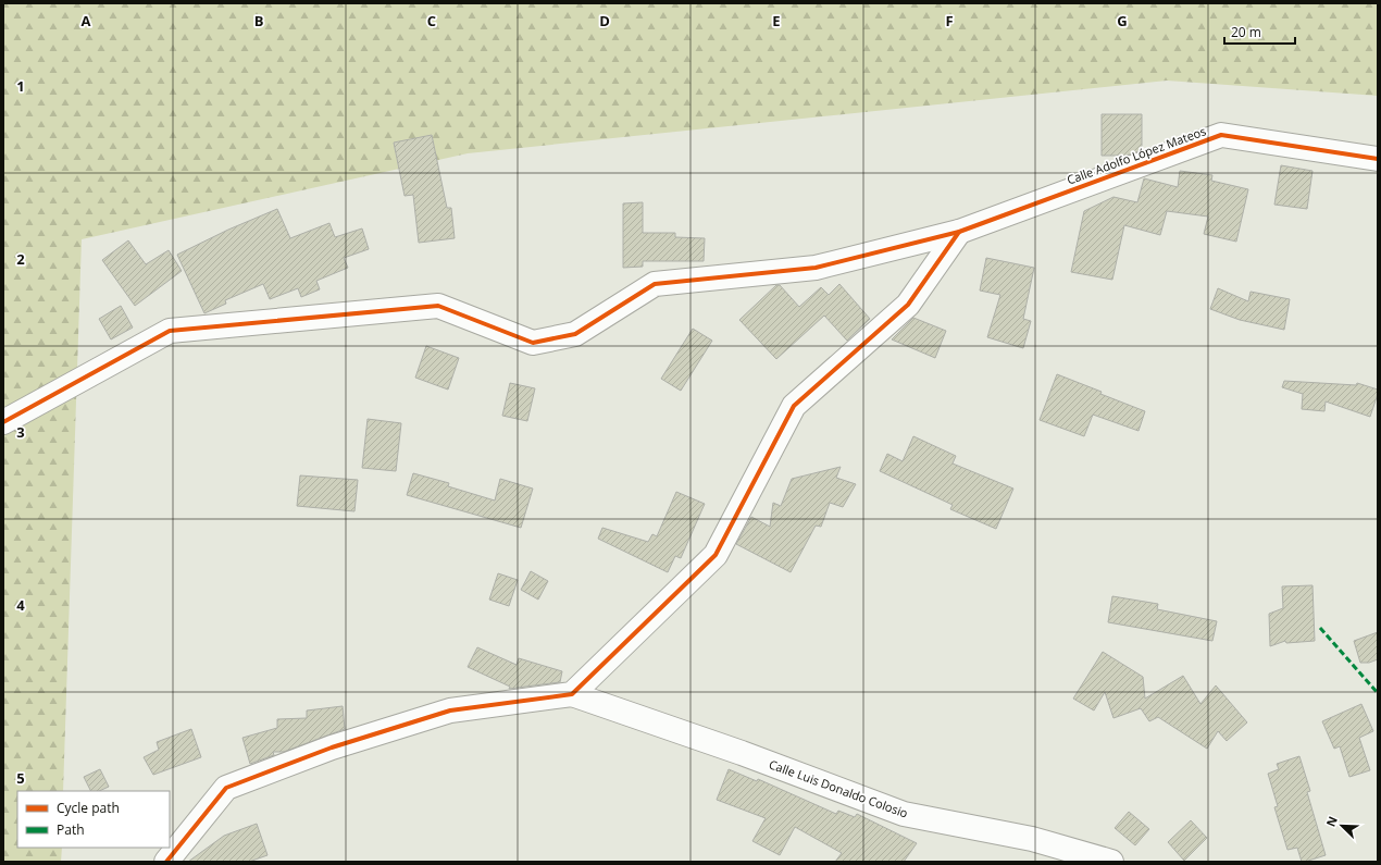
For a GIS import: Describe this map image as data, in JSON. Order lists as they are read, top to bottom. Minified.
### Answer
{"streets":{"street":["Calle Adolfo López Mateos","Calle Luis Donaldo Colosio"]},"legend":["Cycle path","Path"],"scale_bar":"20 m","north":"top left","grid":{"columns":["A","B","C","D","E","F","G"],"rows":["1","2","3","4","5"]}}
